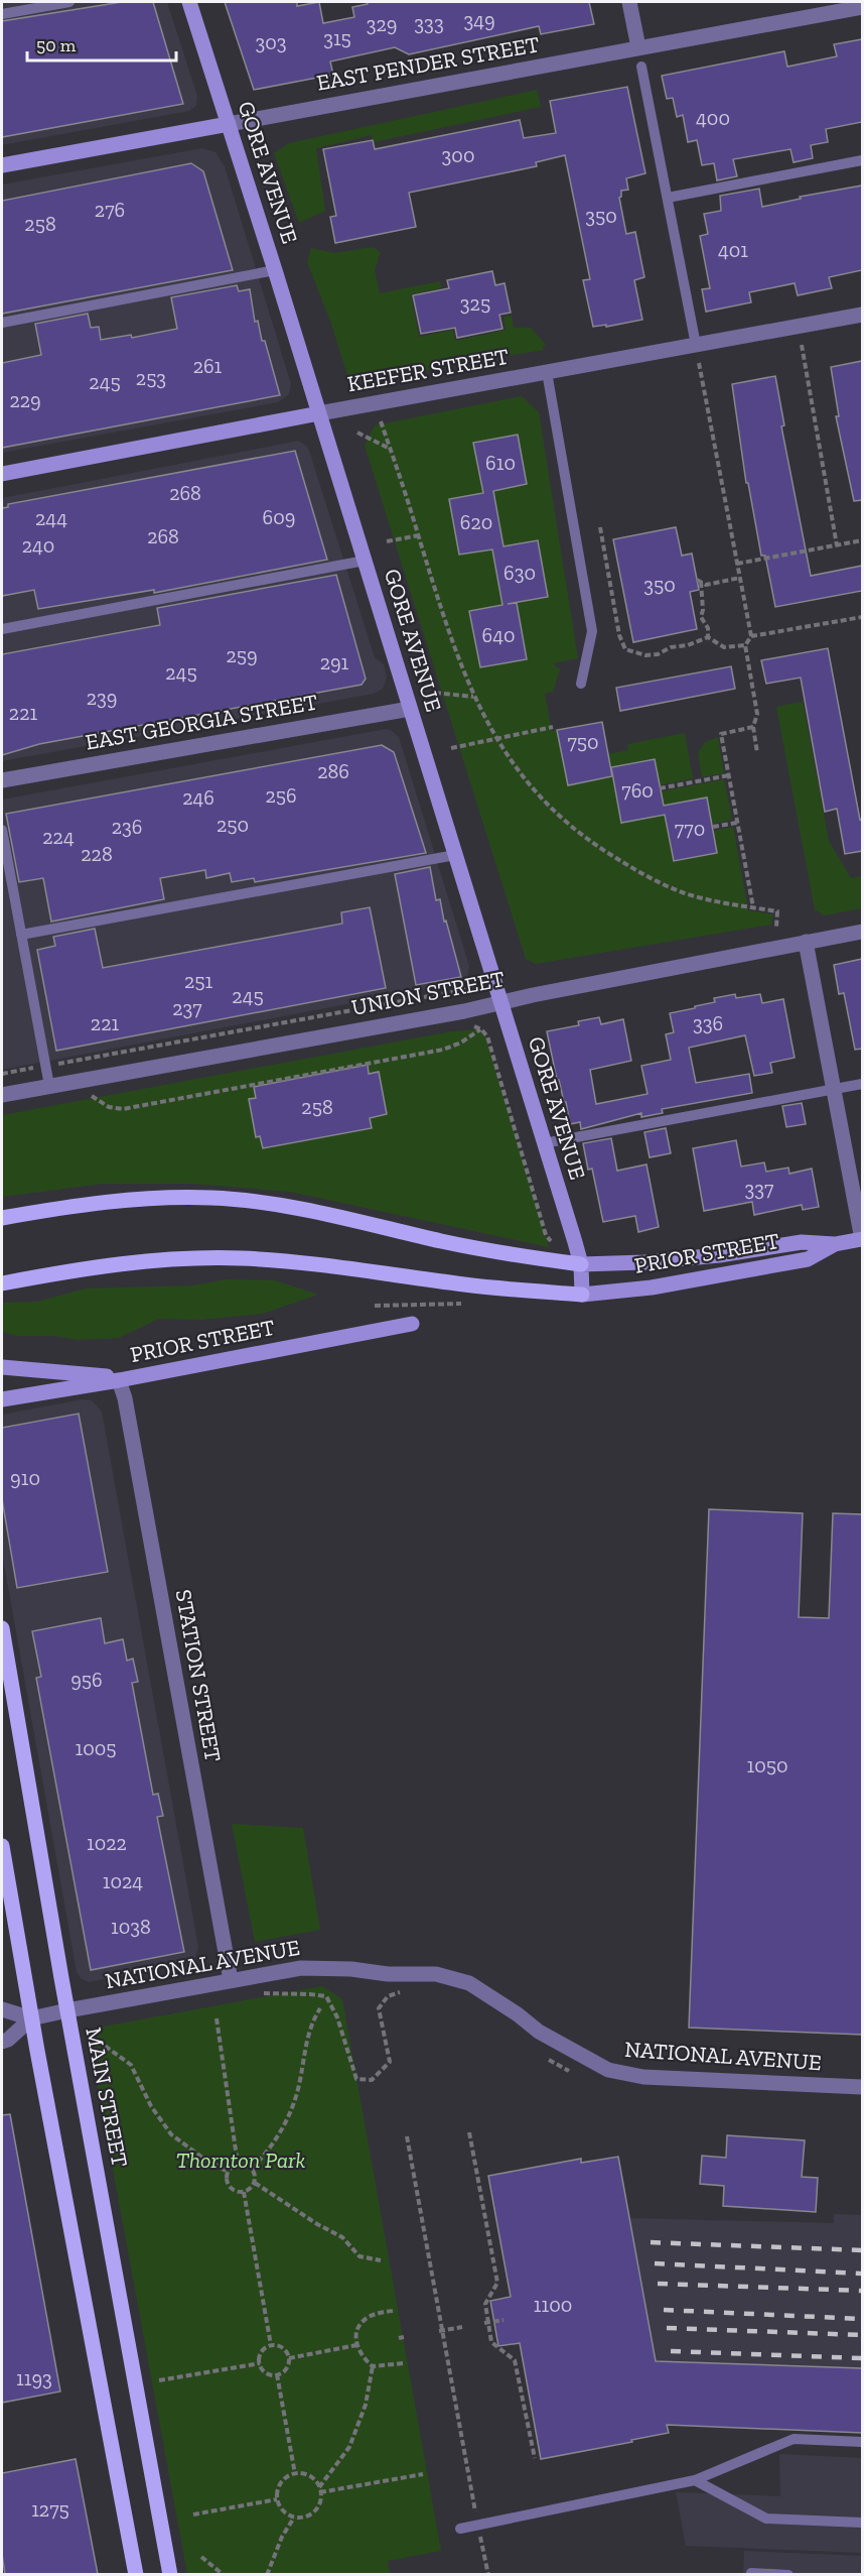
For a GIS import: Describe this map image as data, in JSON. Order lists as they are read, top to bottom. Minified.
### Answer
{"streets":{"main road":["MAIN STREET"],"street":["EAST PENDER STREET","GORE AVENUE","KEEFER STREET","EAST GEORGIA STREET","UNION STREET","PRIOR STREET","STATION STREET","NATIONAL AVENUE"]},"crossings":[["EAST PENDER STREET","GORE AVENUE"],["GORE AVENUE","KEEFER STREET"],["GORE AVENUE","EAST GEORGIA STREET"],["GORE AVENUE","UNION STREET"],["GORE AVENUE","PRIOR STREET"],["PRIOR STREET","STATION STREET"],["STATION STREET","NATIONAL AVENUE"],["NATIONAL AVENUE","MAIN STREET"]],"parks":["Thornton Park"],"house_numbers":["349","333","329","315","303","400","300","276","350","258","401","325","261","253","245","229","610","268","609","244","620","268","240","630","350","640","259","291","245","239","221","750","286","760","256","246","250","236","770","224","228","251","245","237","221","336","258","337","910","956","1005","1050","1022","1024","1038","1100","1193","1275"],"scale_bar":"50 m"}
